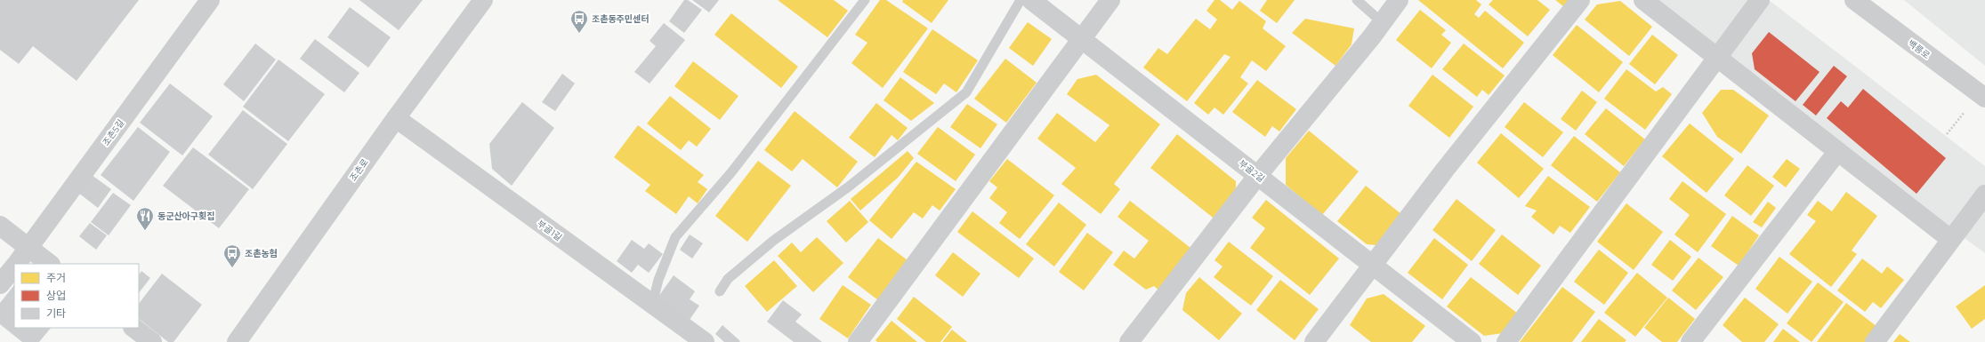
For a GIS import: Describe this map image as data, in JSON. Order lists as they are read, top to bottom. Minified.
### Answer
{"streets":{"street":["백릉로","조촌5길","조촌로","부골2길","부골1길"]},"crossings":[["조촌로","부골1길"]],"places":{"bus stop":["조촌동주민센터","조촌농협"],"restaurant":["동군산아구횟집"]},"legend":["주거","상업","기타"]}
